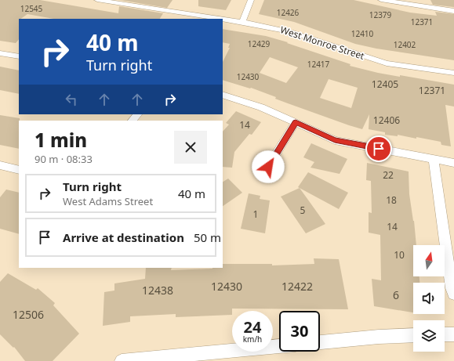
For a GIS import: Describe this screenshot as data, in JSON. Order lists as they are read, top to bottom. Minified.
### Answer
{"streets":{"street":["West Monroe Street"]},"house_numbers":["12545","12426","12379","12371","12410","12429","12402","12417","12430","12405","12371","12406","14","22","18","5","1","14","10","12430","12422","12438","6","12506"],"north":"top","page":{"turn":["40 m","Turn right"],"heading":["1 min","90 m · 08:33"],"list":[{"name":"Turn right","note":"West Adams Street","value":"40 m"},{"name":"Arrive at destination","value":"50 m"}],"speed":"24 km/h","limit":"30"}}
